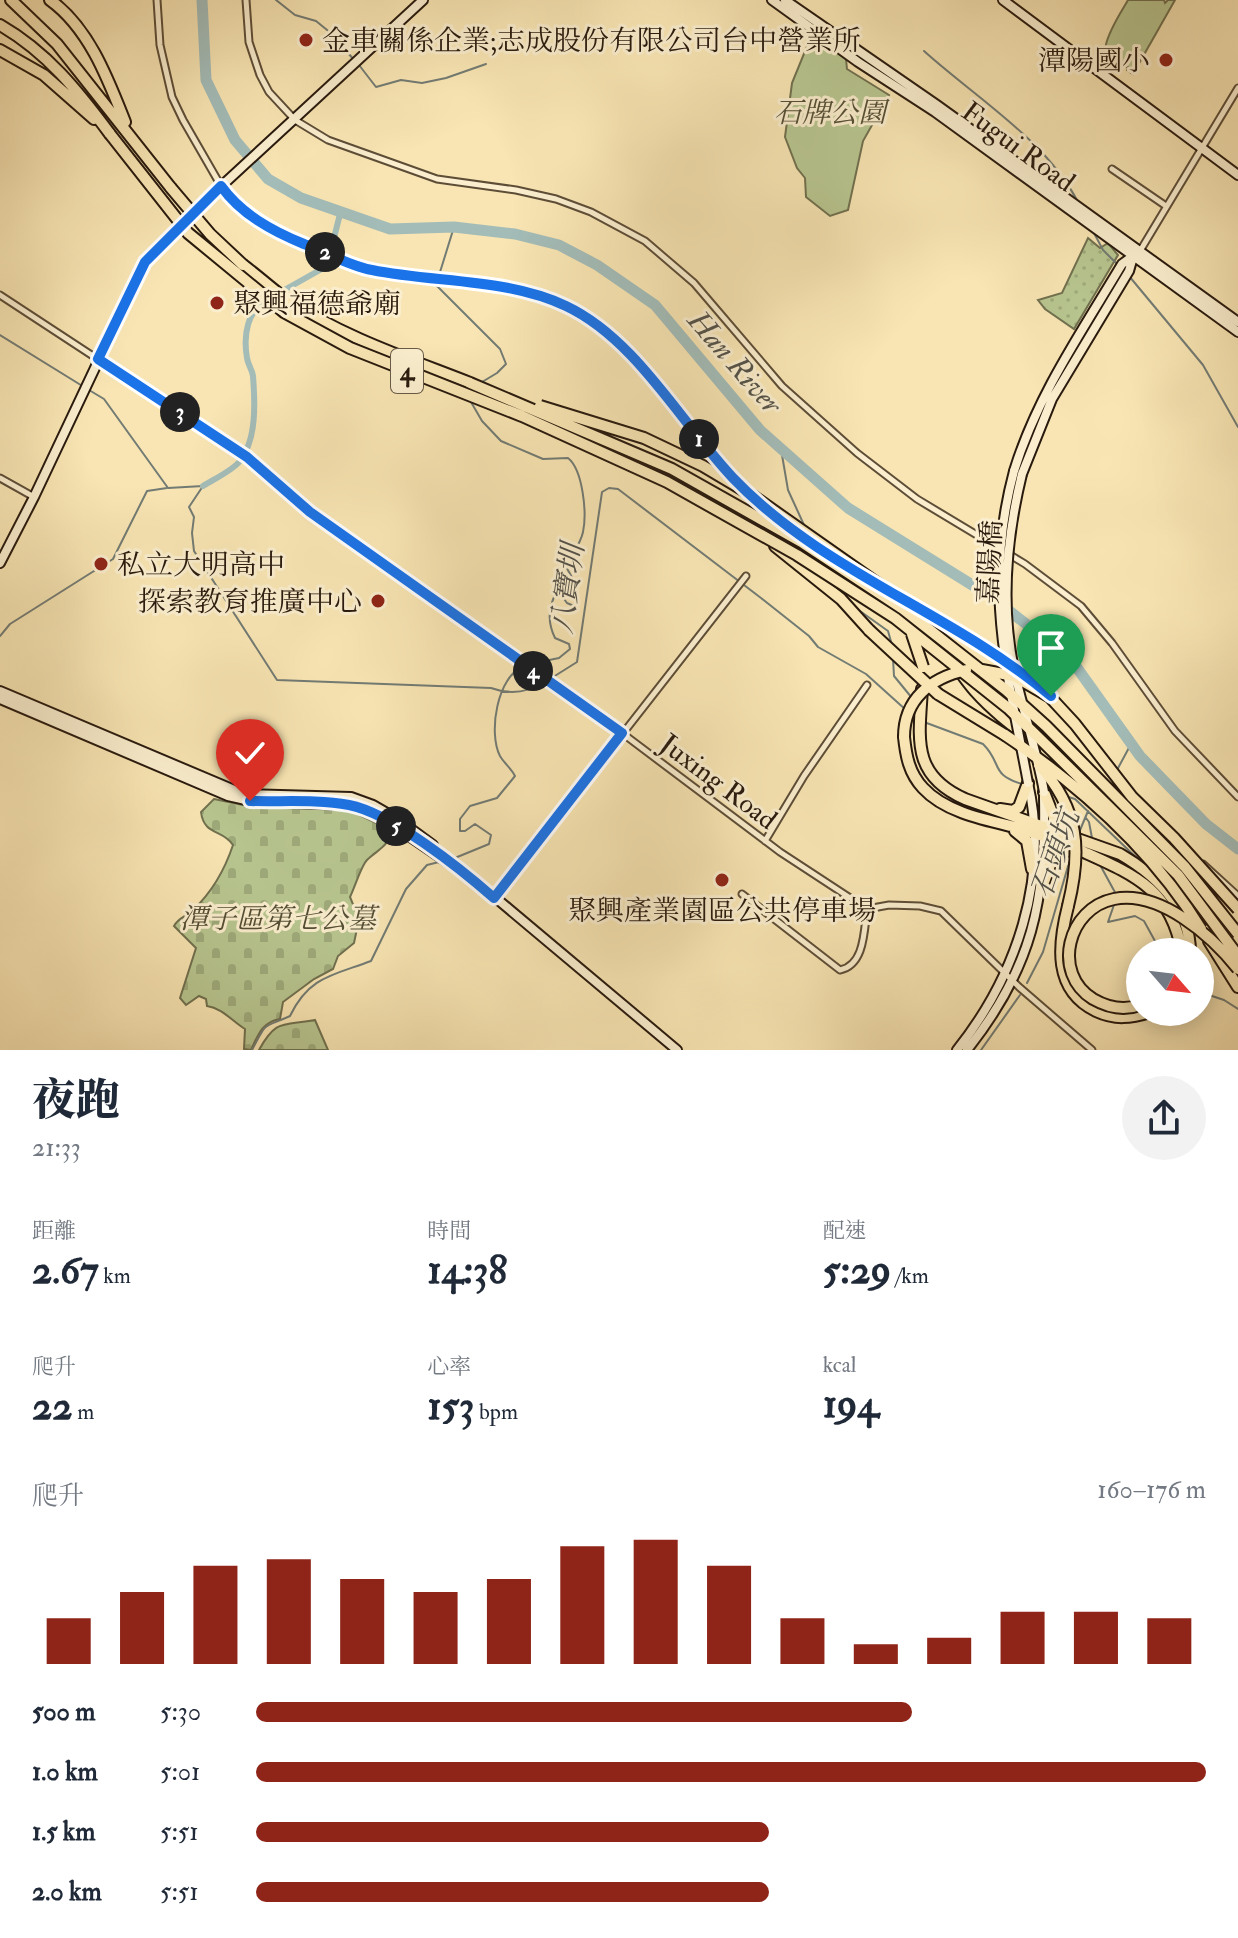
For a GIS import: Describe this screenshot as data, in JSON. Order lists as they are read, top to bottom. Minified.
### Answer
{"streets":{"highway":["4"],"street":["Fugui Road","嘉陽橋","Juxing Road"]},"water":["Han River","八寶圳","石頭坑"],"parks":["石牌公園","潭子區第七公墓"],"places":["金車關係企業;志成股份有限公司台中營業所","潭陽國小","聚興福德爺廟","私立大明高中","探索教育推廣中心","聚興產業園區公共停車場"],"north":"bottom right","page":{"pins":["2","3","1","4","5"],"heading":["夜跑","21:33"],"stats":[["距離","2.67 km"],["時間","14:38"],["配速","5:29 /km"],["爬升","22 m"],["心率","153 bpm"],["kcal","194"]],"chart":["爬升","160–176 m"],"list":[{"name":"500 m","note":"5:30"},{"name":"1.0 km","note":"5:01"},{"name":"1.5 km","note":"5:51"},{"name":"2.0 km","note":"5:51"}]}}
